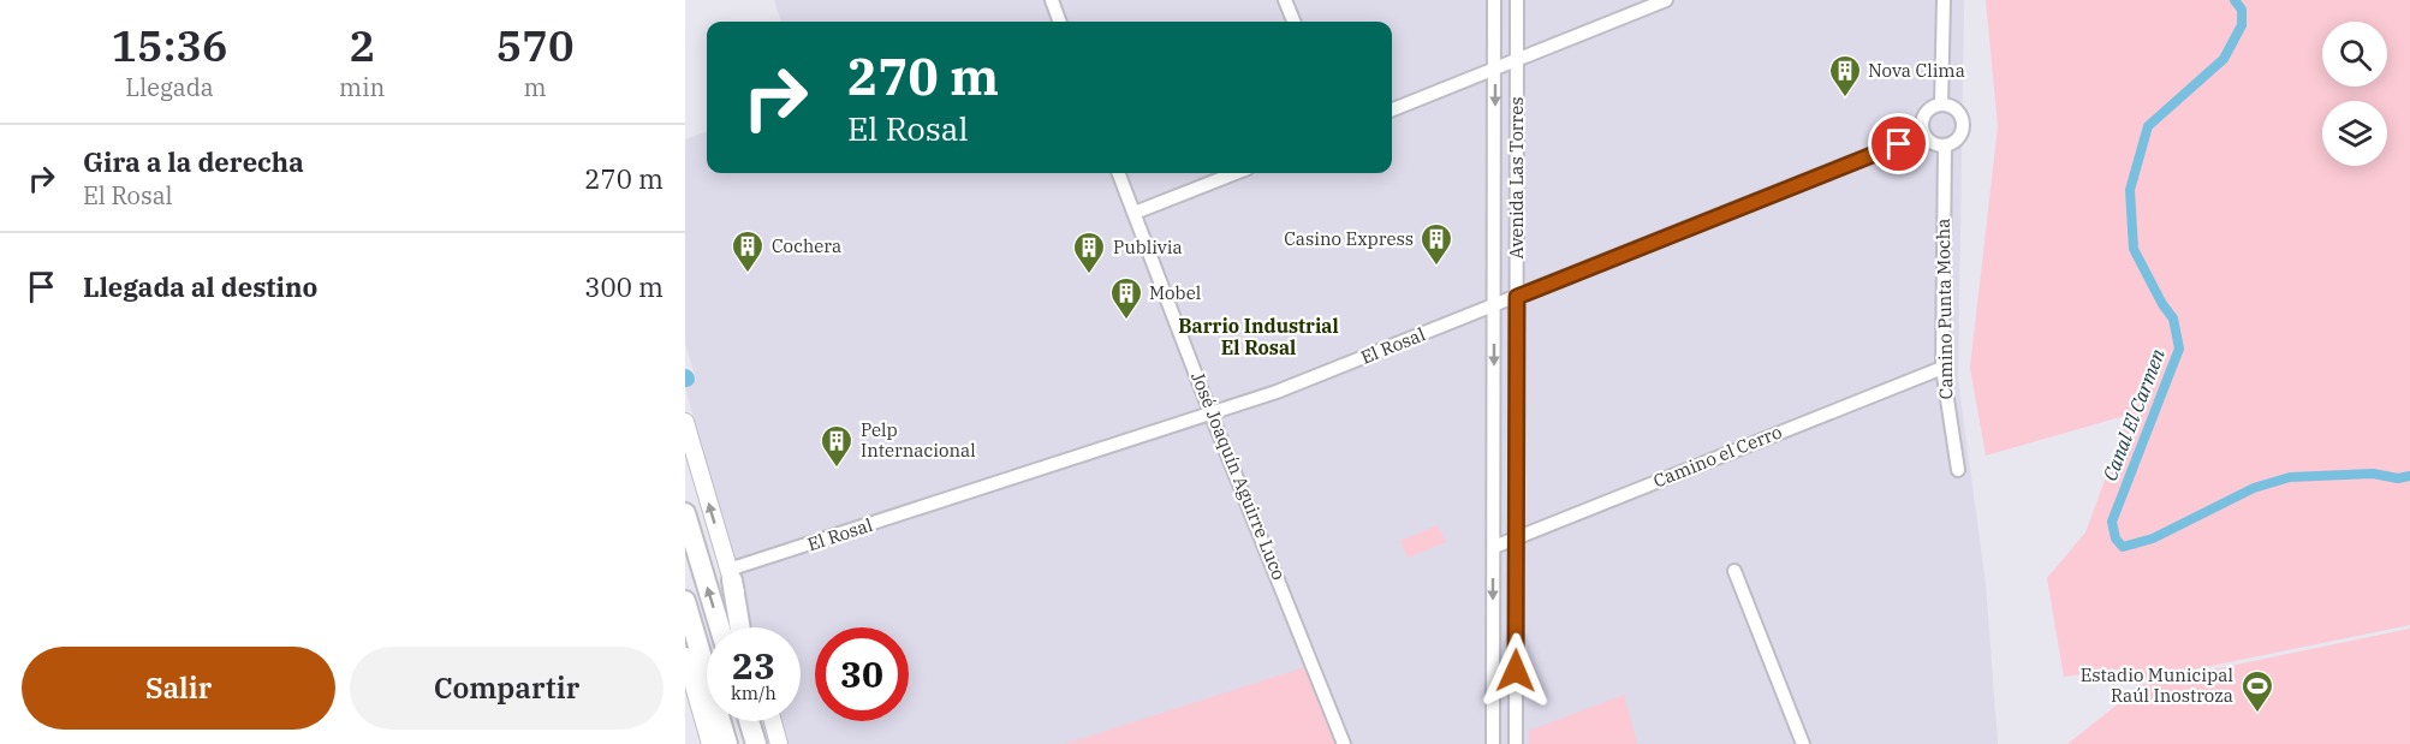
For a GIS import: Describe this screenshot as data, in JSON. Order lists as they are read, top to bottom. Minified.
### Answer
{"streets":{"street":["Avenida Las Torres","Camino Punta Mocha","El Rosal","Camino el Cerro","José Joaquín Aguirre Luco"]},"crossings":[["Avenida Las Torres","El Rosal"],["Avenida Las Torres","Camino el Cerro"],["Camino Punta Mocha","El Rosal"],["Camino Punta Mocha","Camino el Cerro"],["El Rosal","José Joaquín Aguirre Luco"]],"districts":["Barrio Industrial El Rosal"],"water":["Canal El Carmen"],"places":{"building":["Nova Clima","Casino Express","Cochera","Publivia","Mobel","Pelp Internacional"],"sports":["Estadio Municipal Raúl Inostroza"]},"page":{"eta":["15:36","Llegada","2","min","570","m"],"turn":["270 m","El Rosal"],"list":[{"name":"Gira a la derecha","note":"El Rosal","value":"270 m"},{"name":"Llegada al destino","value":"300 m"}],"speed":"23 km/h","limit":"30","buttons":["Salir","Compartir"]}}
